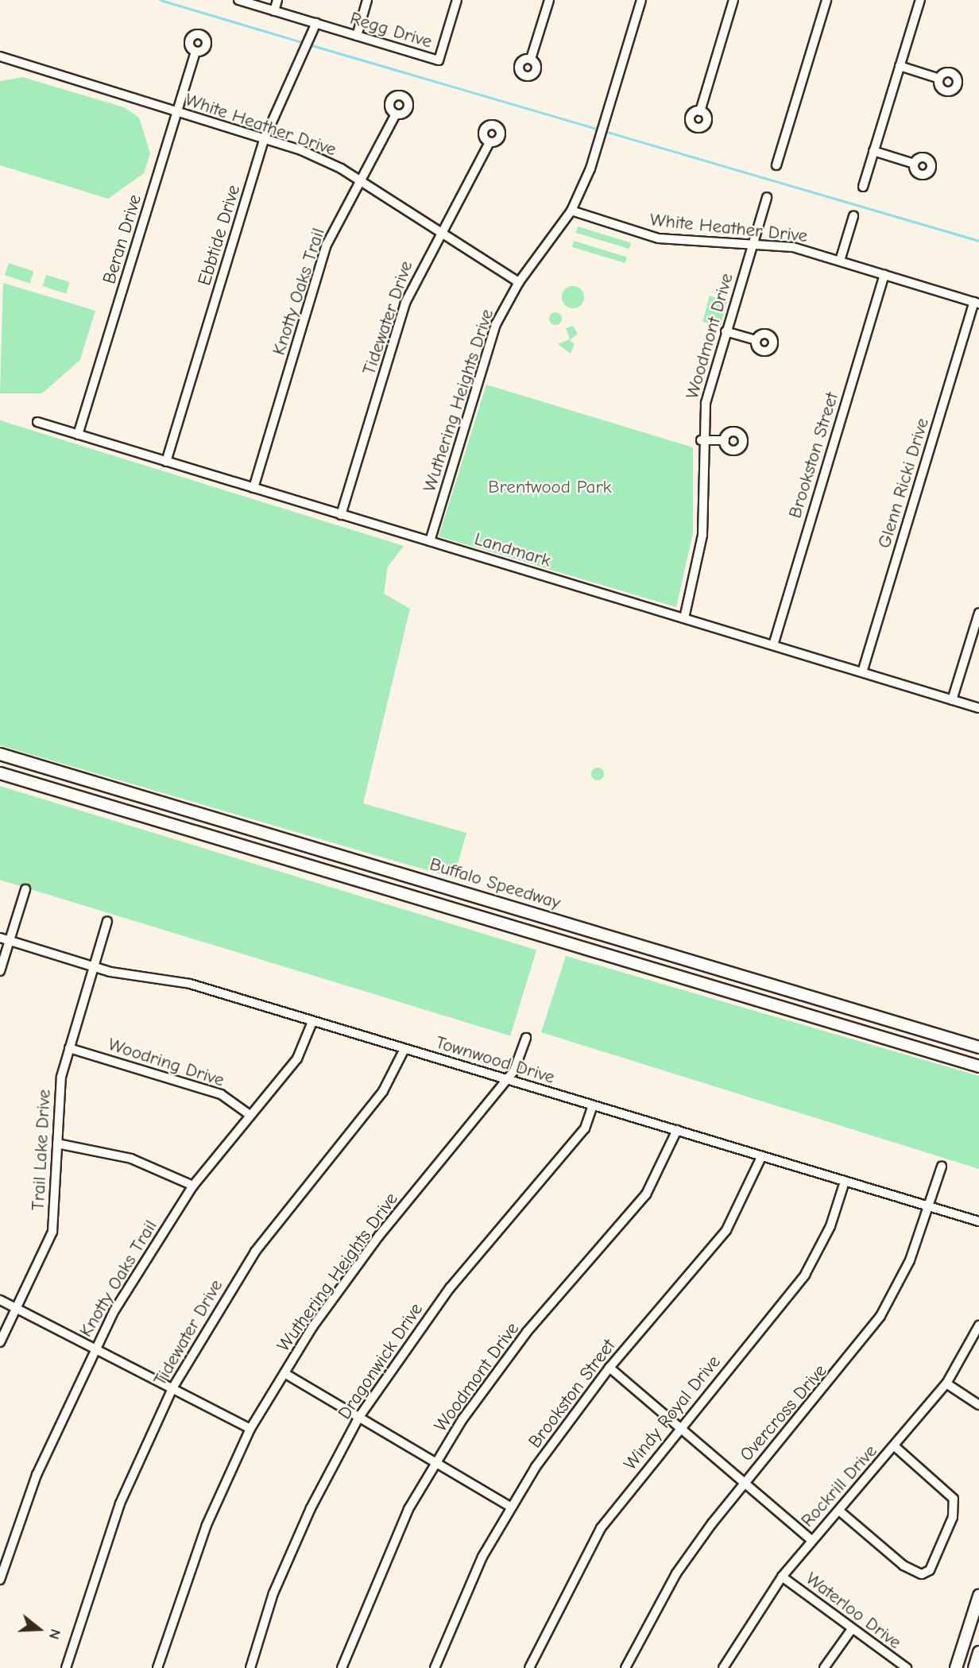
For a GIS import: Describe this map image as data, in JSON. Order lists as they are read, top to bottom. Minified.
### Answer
{"streets":{"main road":["Buffalo Speedway"],"street":["Regg Drive","White Heather Drive","Ebbtide Drive","Beran Drive","Knotty Oaks Trail","Tidewater Drive","Woodmont Drive","Wuthering Heights Drive","Brookston Street","Glenn Ricki Drive","Landmark","Townwood Drive","Woodring Drive","Trail Lake Drive","Dragonwick Drive","Windy Royal Drive","Overcross Drive","Rockrill Drive","Waterloo Drive"]},"crossings":[["Regg Drive","Ebbtide Drive"],["White Heather Drive","Ebbtide Drive"],["White Heather Drive","Beran Drive"],["White Heather Drive","Knotty Oaks Trail"],["White Heather Drive","Tidewater Drive"],["White Heather Drive","Woodmont Drive"],["White Heather Drive","Wuthering Heights Drive"],["White Heather Drive","Brookston Street"],["White Heather Drive","Glenn Ricki Drive"],["Ebbtide Drive","Landmark"],["Beran Drive","Landmark"],["Knotty Oaks Trail","Landmark"],["Knotty Oaks Trail","Townwood Drive"],["Knotty Oaks Trail","Woodring Drive"],["Tidewater Drive","Landmark"],["Tidewater Drive","Townwood Drive"],["Woodmont Drive","Landmark"],["Woodmont Drive","Townwood Drive"],["Wuthering Heights Drive","Landmark"],["Wuthering Heights Drive","Townwood Drive"],["Brookston Street","Landmark"],["Brookston Street","Townwood Drive"],["Glenn Ricki Drive","Landmark"],["Townwood Drive","Trail Lake Drive"],["Townwood Drive","Dragonwick Drive"],["Townwood Drive","Windy Royal Drive"],["Townwood Drive","Overcross Drive"],["Woodring Drive","Trail Lake Drive"],["Rockrill Drive","Waterloo Drive"]],"parks":["Brentwood Park"],"north":"right"}
